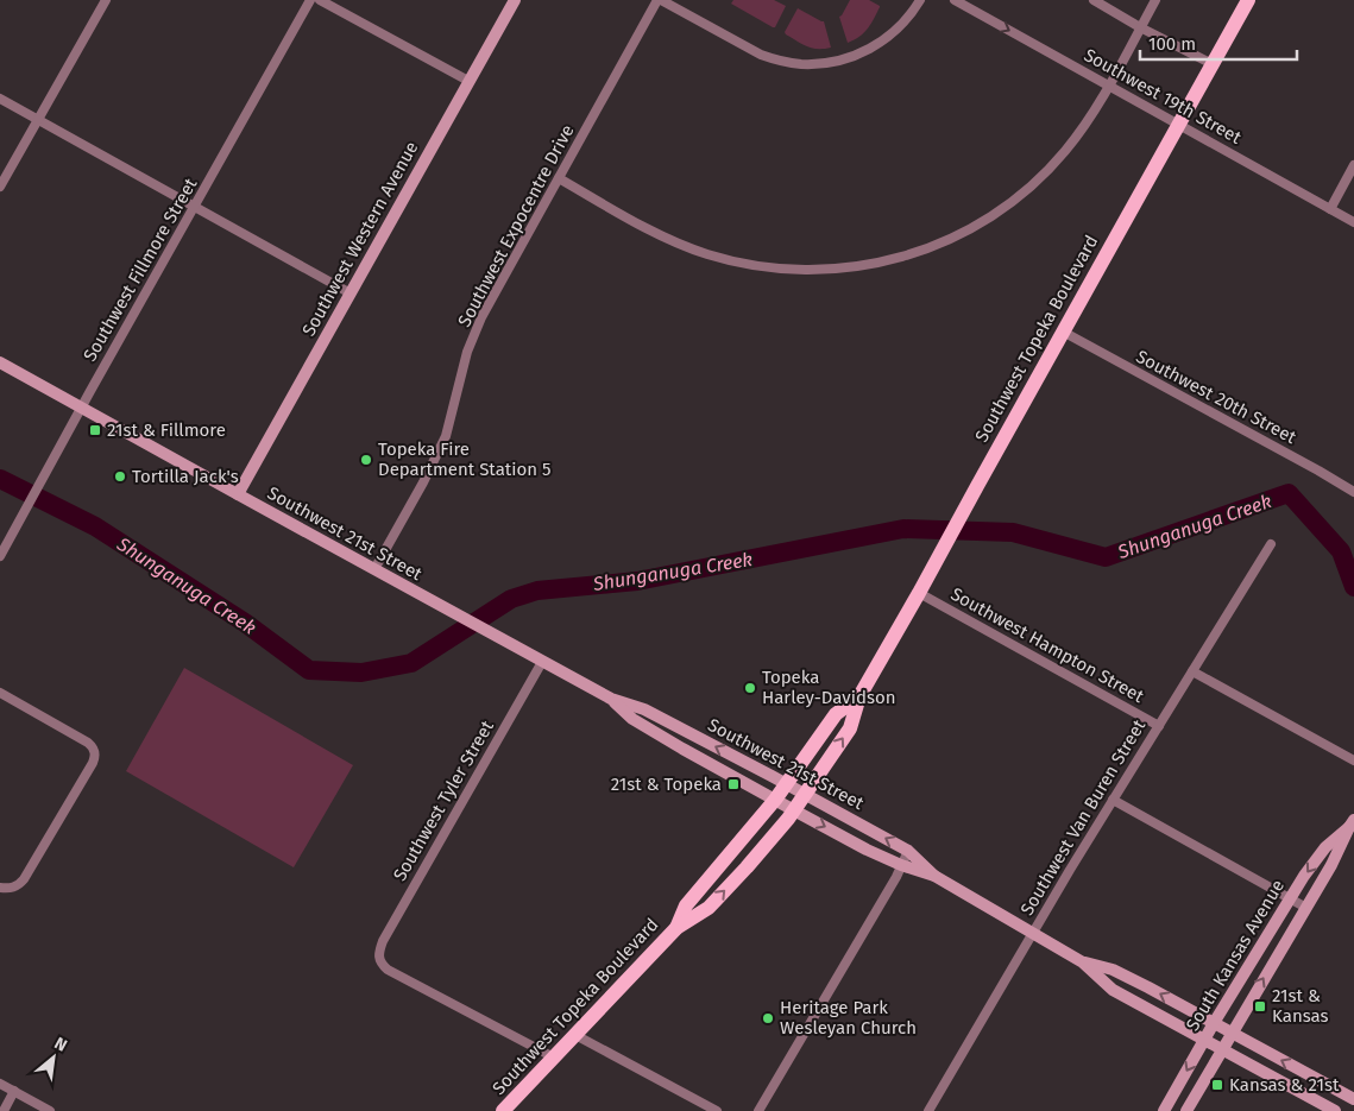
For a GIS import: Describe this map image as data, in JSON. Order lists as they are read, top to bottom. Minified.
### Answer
{"streets":{"main road":["Southwest Western Avenue","Southwest Topeka Boulevard","Southwest 21st Street","South Kansas Avenue"],"street":["Southwest 19th Street","Southwest Expocentre Drive","Southwest Fillmore Street","Southwest 20th Street","Southwest Hampton Street","Southwest Tyler Street","Southwest Van Buren Street"]},"crossings":[["Southwest 19th Street","Southwest Topeka Boulevard"],["Southwest Expocentre Drive","Southwest 21st Street"],["Southwest Western Avenue","Southwest 21st Street"],["Southwest Fillmore Street","Southwest 21st Street"],["Southwest Topeka Boulevard","Southwest 20th Street"],["Southwest Topeka Boulevard","Southwest 21st Street"],["Southwest Topeka Boulevard","Southwest Hampton Street"],["Southwest Topeka Boulevard","Southwest Tyler Street"],["Southwest 21st Street","Southwest Tyler Street"],["Southwest 21st Street","Southwest Van Buren Street"],["Southwest 21st Street","South Kansas Avenue"],["Southwest Hampton Street","Southwest Van Buren Street"]],"water":["Shunganuga Creek"],"places":{"transit":["21st & Fillmore","21st & Topeka","21st & Kansas","Kansas & 21st"],"other":["Topeka Fire Department Station 5","Tortilla Jack's","Topeka Harley-Davidson","Heritage Park Wesleyan Church"]},"scale_bar":"100 m","north":"top right"}
